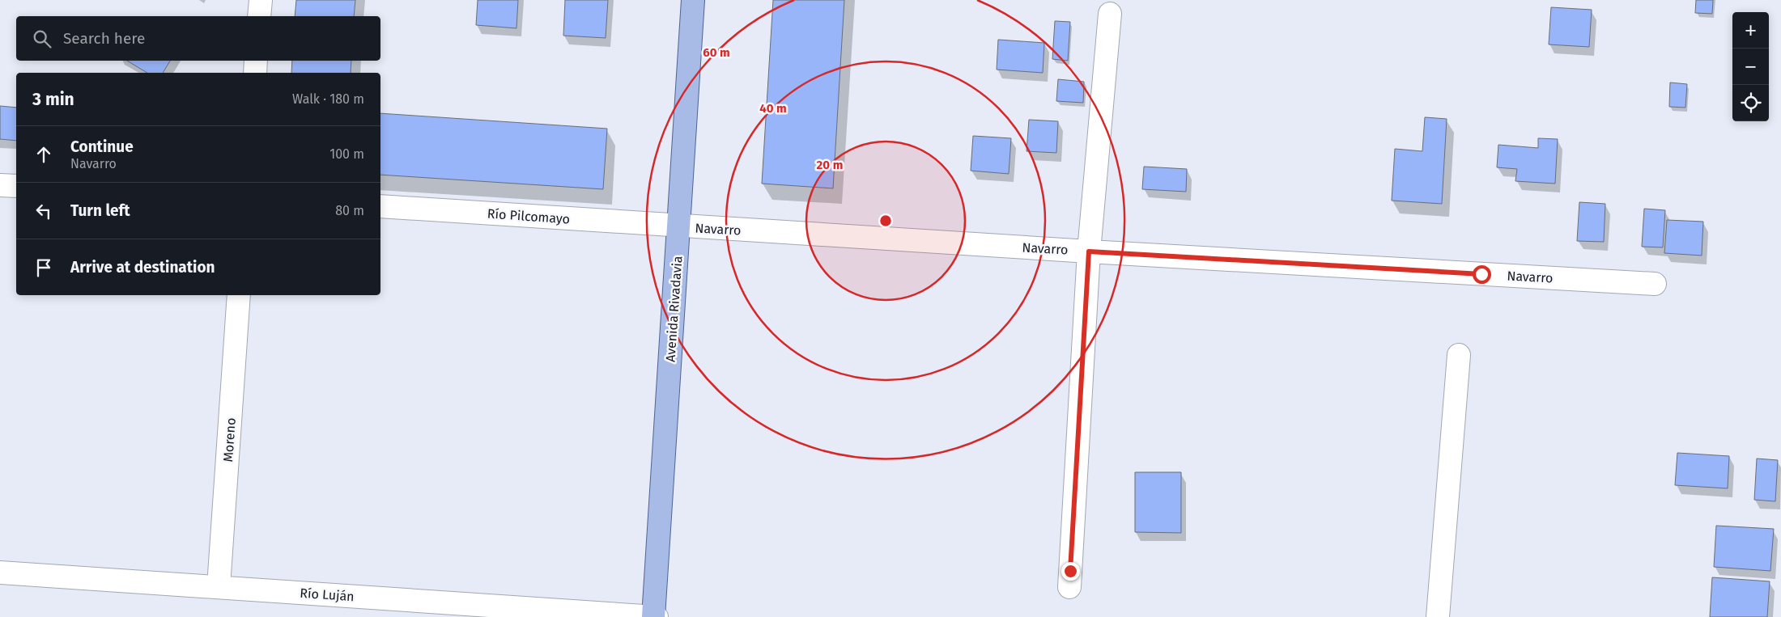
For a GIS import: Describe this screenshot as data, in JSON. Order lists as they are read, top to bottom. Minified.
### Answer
{"streets":{"main road":["Avenida Rivadavia"],"street":["Río Pilcomayo","Navarro","Moreno","Río Luján"]},"crossings":[["Río Pilcomayo","Navarro"],["Río Pilcomayo","Avenida Rivadavia"],["Navarro","Avenida Rivadavia"],["Avenida Rivadavia","Río Luján"],["Moreno","Río Luján"]],"page":{"map_buttons":["+","−"],"search":"Search here","heading":["3 min","Walk · 180 m"],"list":[["Continue","Navarro","100 m"],["Turn left","80 m"],"Arrive at destination"]},"rings":["60 m","40 m","20 m"]}
